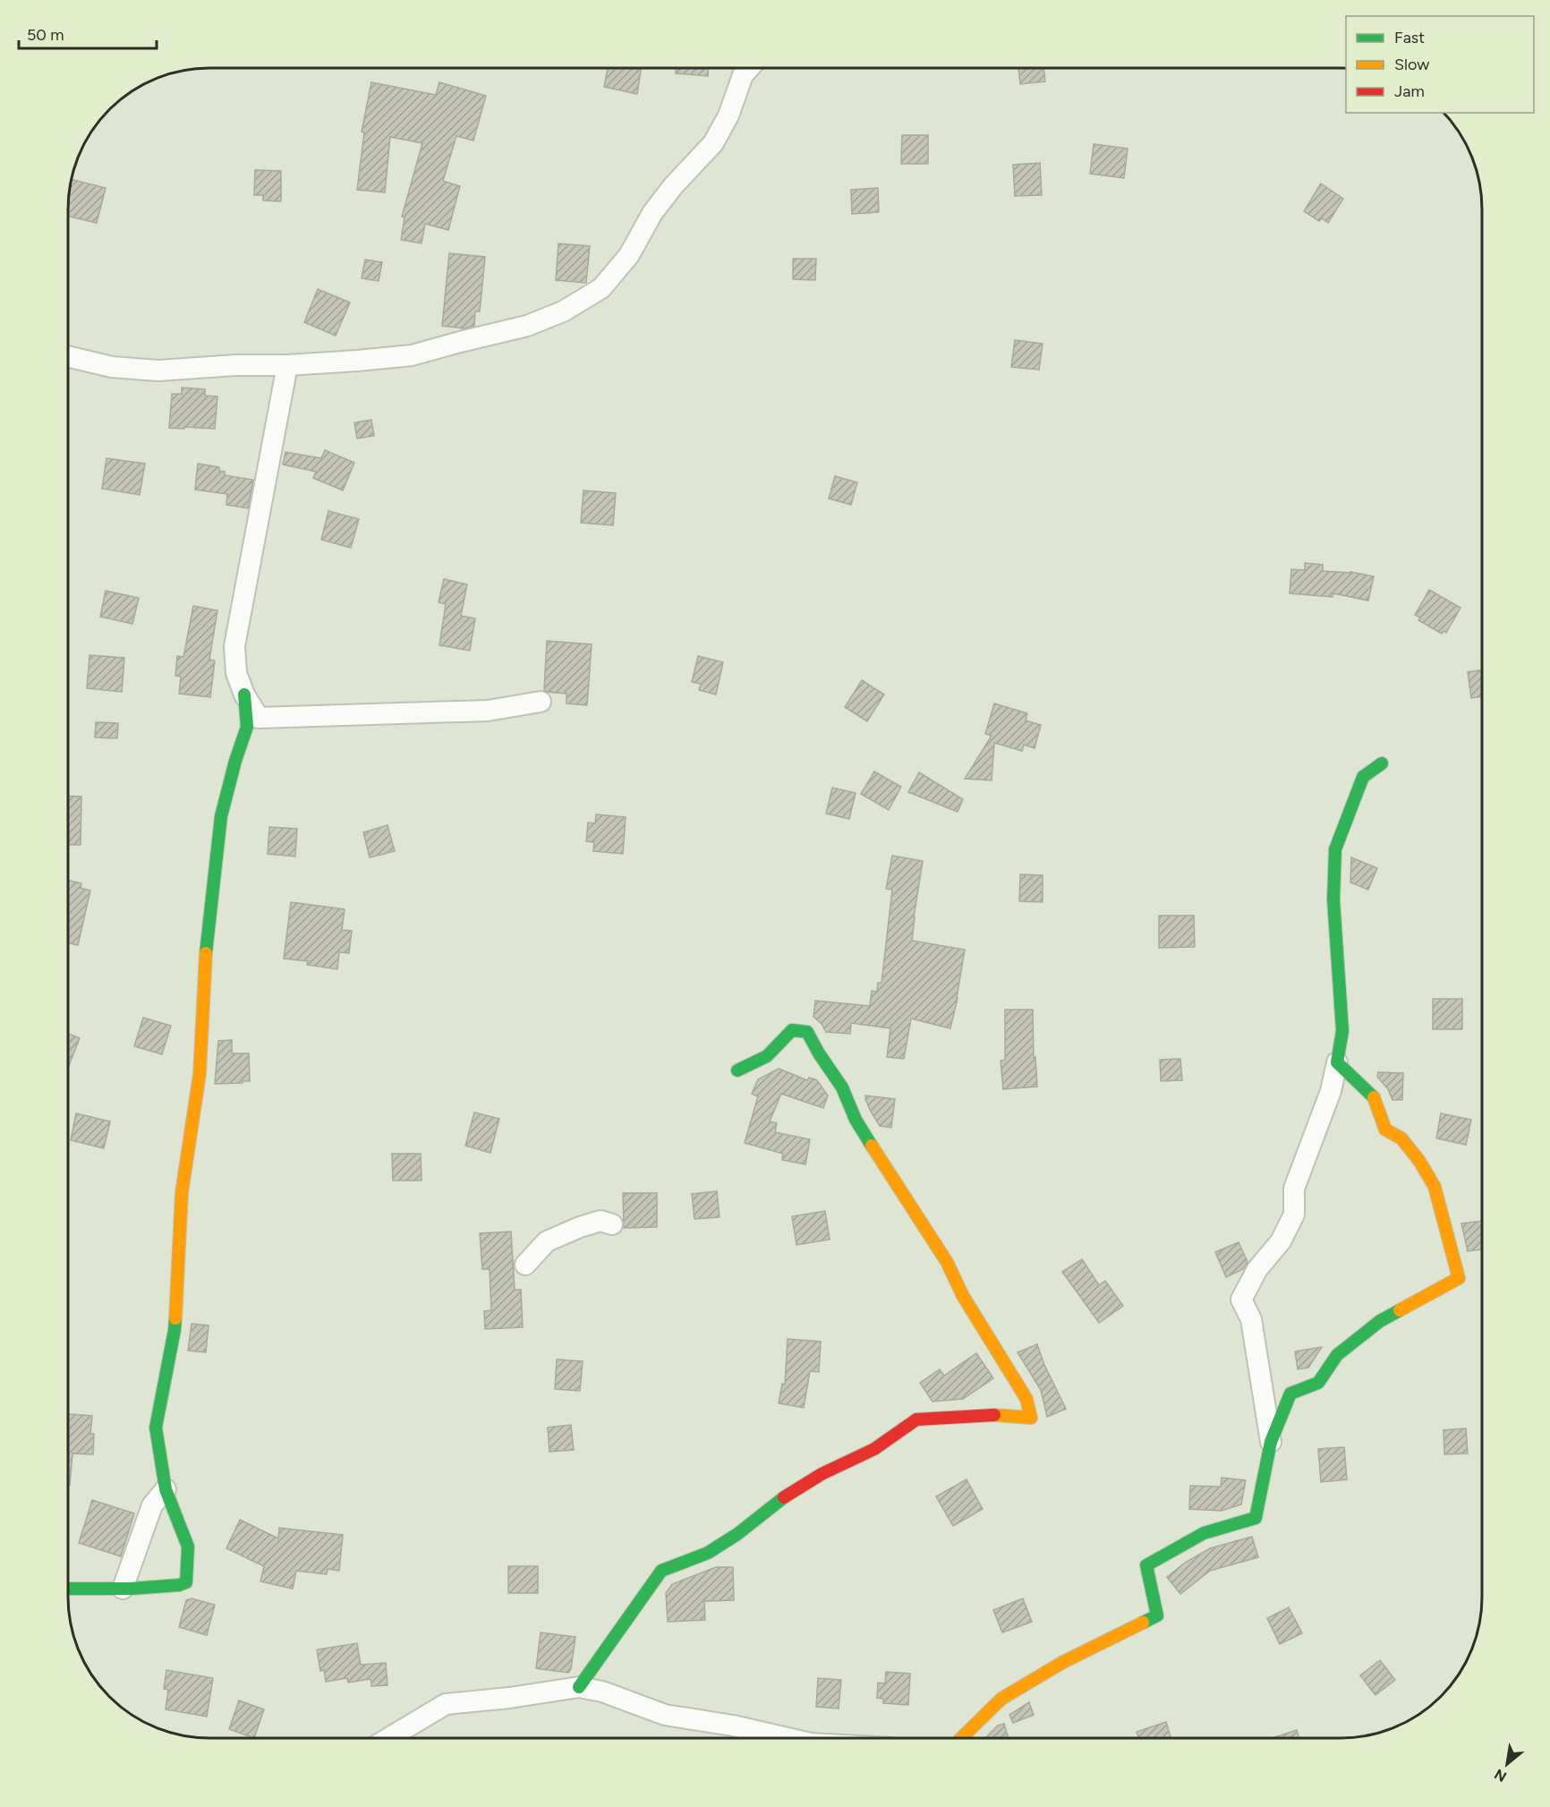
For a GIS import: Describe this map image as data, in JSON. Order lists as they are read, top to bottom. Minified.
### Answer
{"legend":["Fast","Slow","Jam"],"scale_bar":"50 m","north":"bottom left"}
